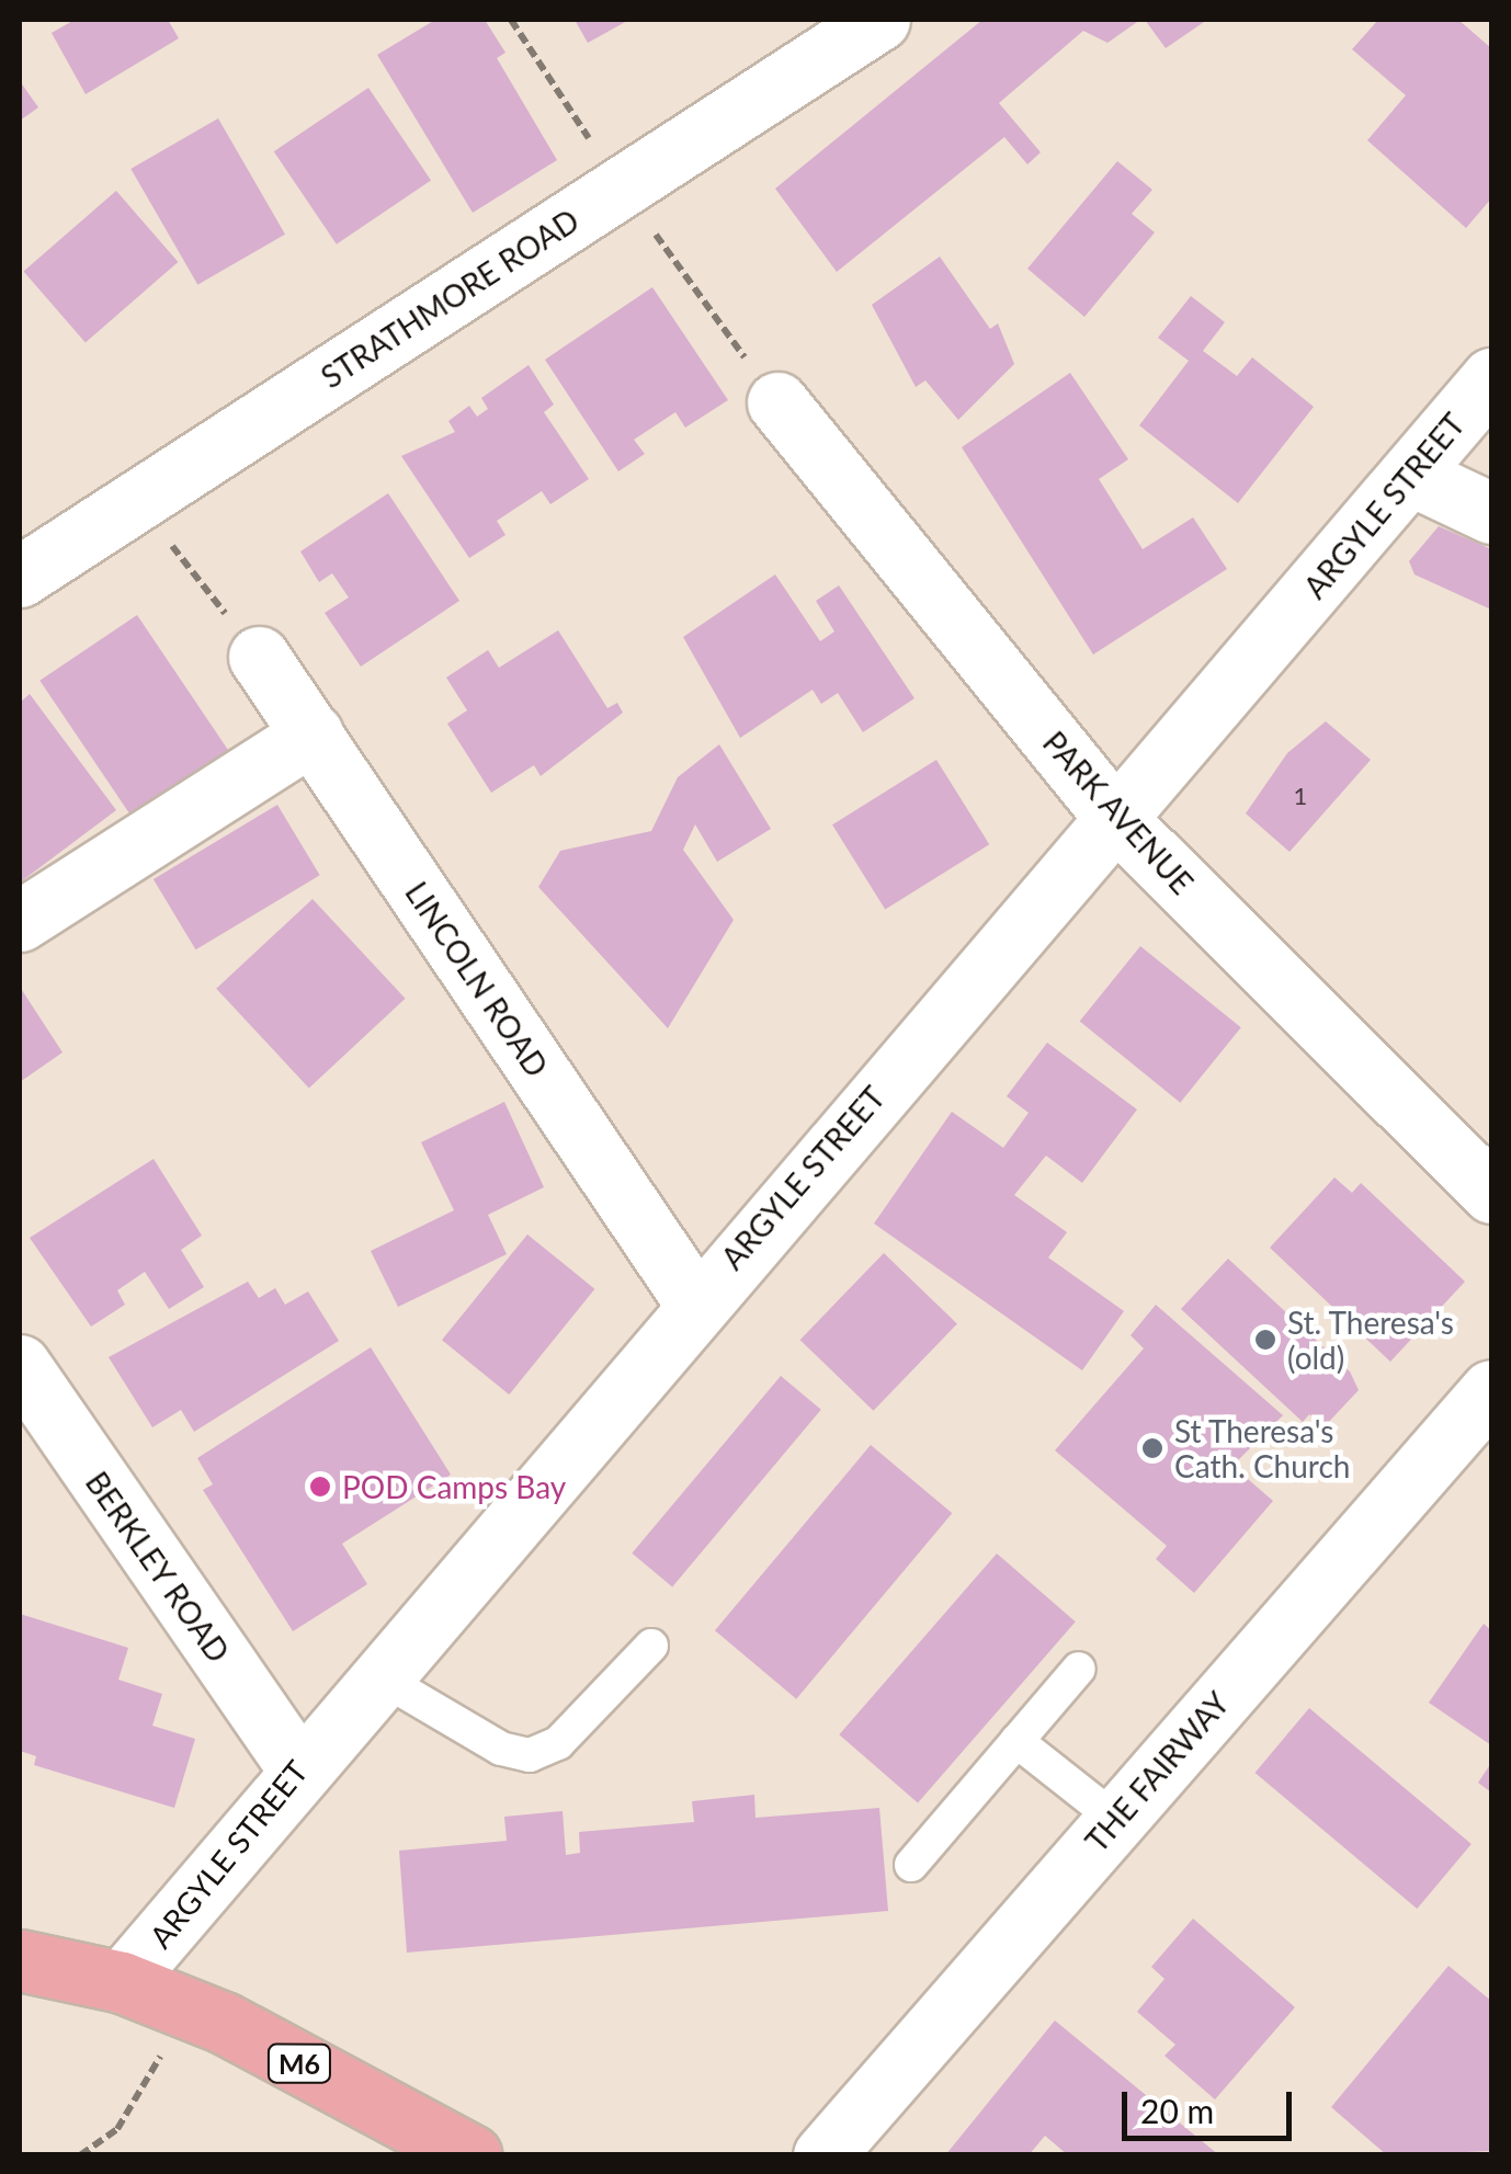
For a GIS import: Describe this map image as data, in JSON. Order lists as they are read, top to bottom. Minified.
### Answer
{"streets":{"main road":["M6"],"street":["STRATHMORE ROAD","ARGYLE STREET","PARK AVENUE","LINCOLN ROAD","BERKLEY ROAD","THE FAIRWAY"]},"crossings":[["ARGYLE STREET","PARK AVENUE"],["ARGYLE STREET","LINCOLN ROAD"],["ARGYLE STREET","BERKLEY ROAD"],["ARGYLE STREET","M6"]],"places":["St. Theresa's (old)","St Theresa's Cath. Church","POD Camps Bay"],"house_numbers":["1"],"scale_bar":"20 m"}
